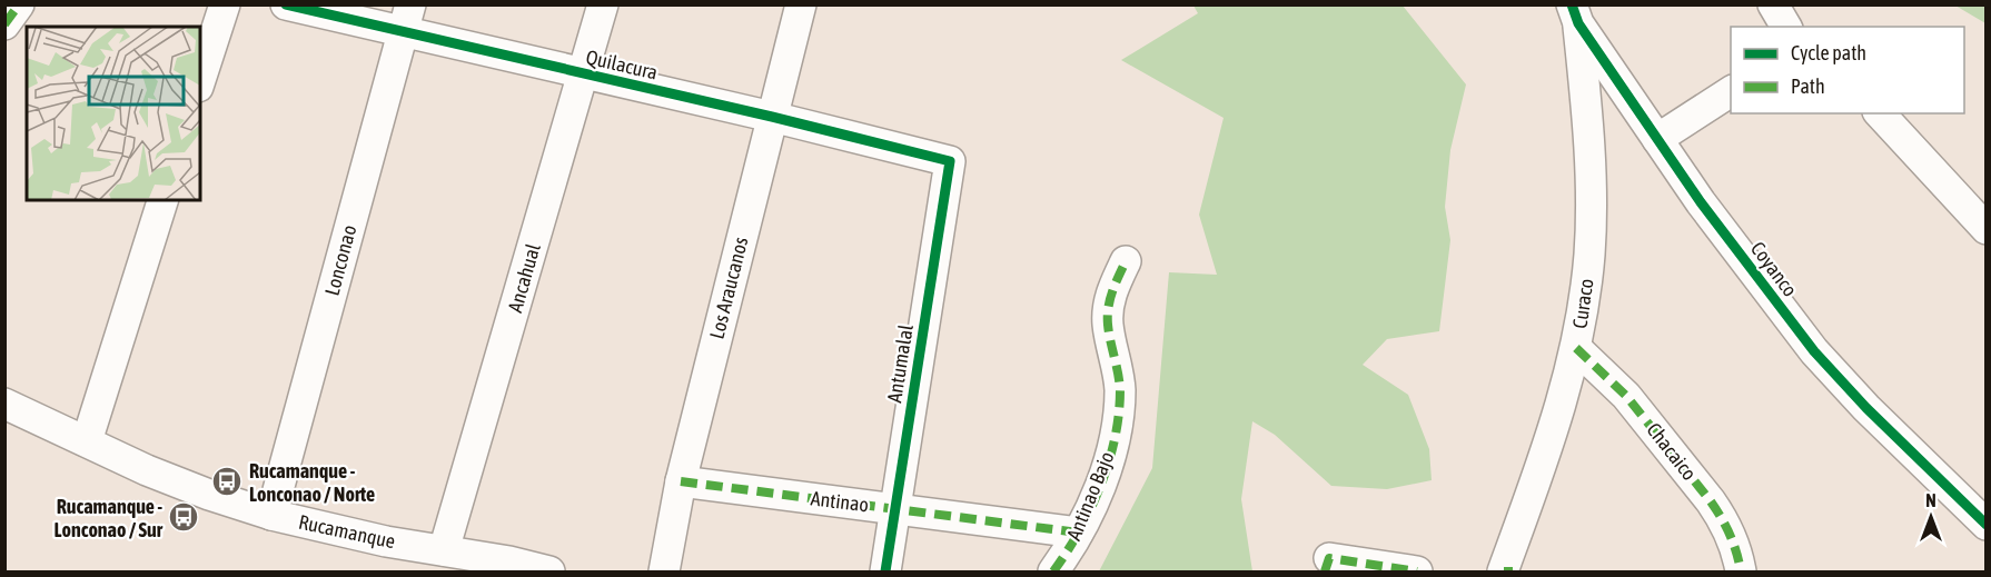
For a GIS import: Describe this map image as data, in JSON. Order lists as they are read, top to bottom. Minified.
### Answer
{"streets":{"street":["Quilacura","Lonconao","Coyanco","Ancahual","Los Araucanos","Curaco","Antumalal","Chacaico","Antinao Bajo","Antinao","Rucamanque"]},"crossings":[["Quilacura","Lonconao"],["Quilacura","Ancahual"],["Quilacura","Los Araucanos"],["Quilacura","Antumalal"],["Lonconao","Rucamanque"],["Coyanco","Curaco"],["Ancahual","Rucamanque"],["Los Araucanos","Antinao"],["Curaco","Chacaico"],["Antumalal","Antinao"],["Antinao Bajo","Antinao"]],"places":{"bus stop":["Rucamanque - Lonconao / Norte","Rucamanque - Lonconao / Sur"]},"legend":["Cycle path","Path"],"north":"top"}
